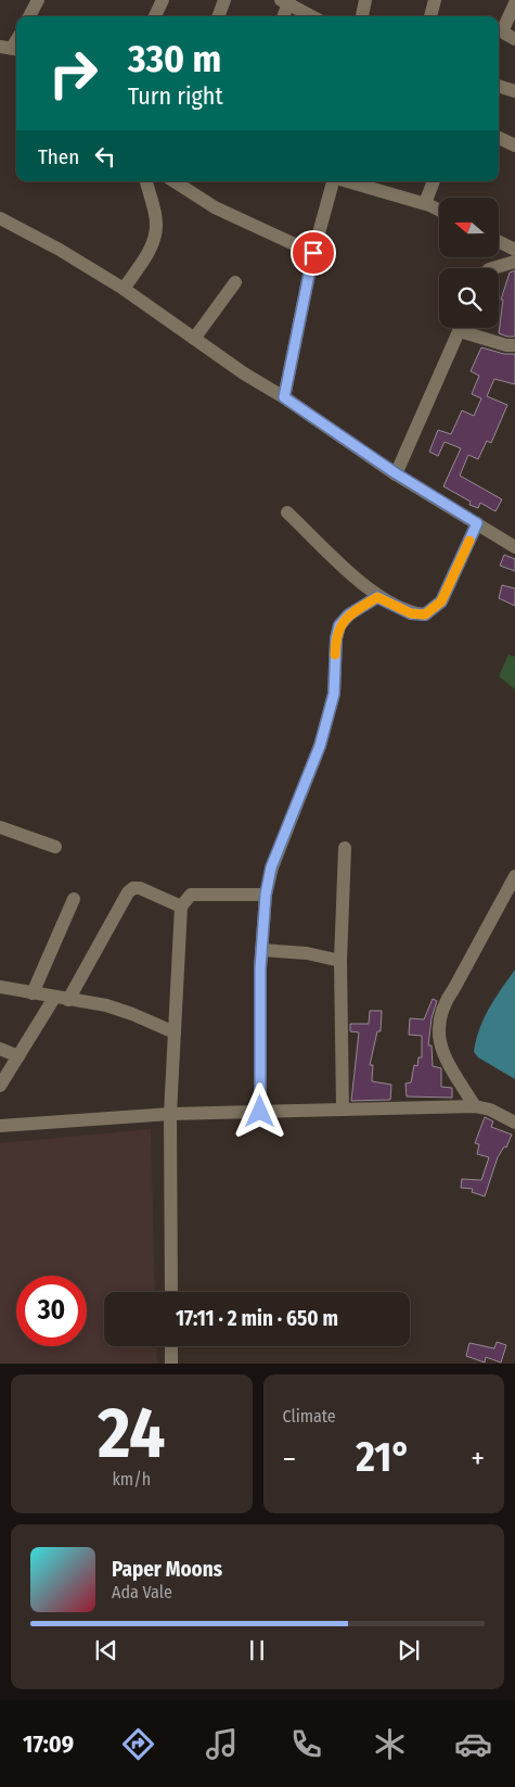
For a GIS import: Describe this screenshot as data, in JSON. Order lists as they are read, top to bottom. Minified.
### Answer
{"north":"left","page":{"turn":["330 m","Turn right"],"then":"Then","limit":"30","trip":"17:11 · 2 min · 650 m","tile":[["24","km/h"],"Climate"],"heat":["−","21°","+"],"song":["Paper Moons","Ada Vale"],"tabs":"17:09"}}
